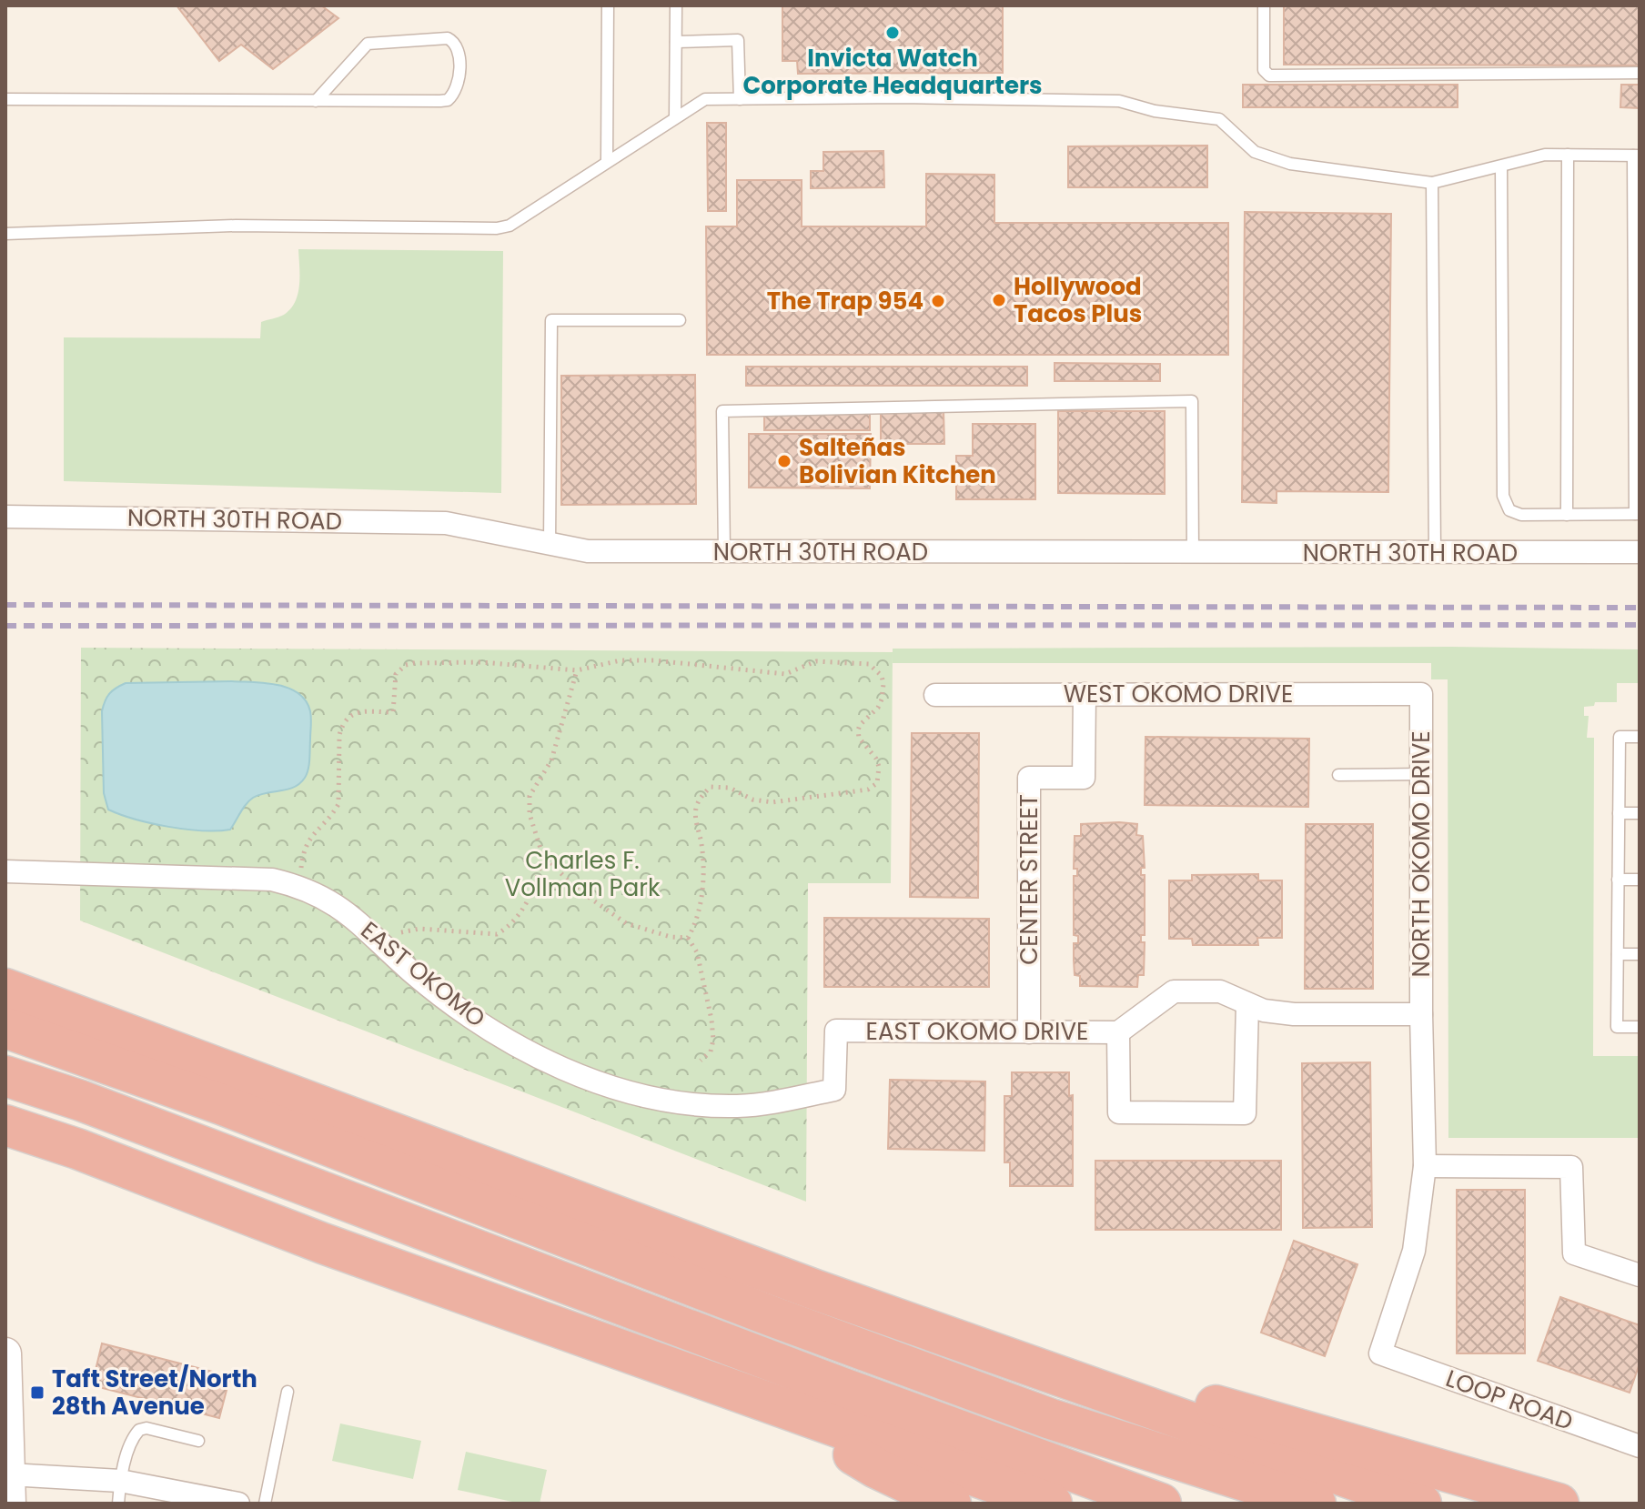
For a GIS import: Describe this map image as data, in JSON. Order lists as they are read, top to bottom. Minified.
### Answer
{"streets":{"street":["NORTH 30TH ROAD","WEST OKOMO DRIVE","NORTH OKOMO DRIVE","CENTER STREET","EAST OKOMO","EAST OKOMO DRIVE","LOOP ROAD"]},"crossings":[["WEST OKOMO DRIVE","NORTH OKOMO DRIVE"],["WEST OKOMO DRIVE","CENTER STREET"],["NORTH OKOMO DRIVE","EAST OKOMO DRIVE"],["NORTH OKOMO DRIVE","LOOP ROAD"],["CENTER STREET","EAST OKOMO DRIVE"],["EAST OKOMO","EAST OKOMO DRIVE"]],"parks":["Charles F. Vollman Park"],"places":{"other":["Invicta Watch Corporate Headquarters","Hollywood Tacos Plus","The Trap 954","Salteñas Bolivian Kitchen"],"transit":["Taft Street/North 28th Avenue"]}}
